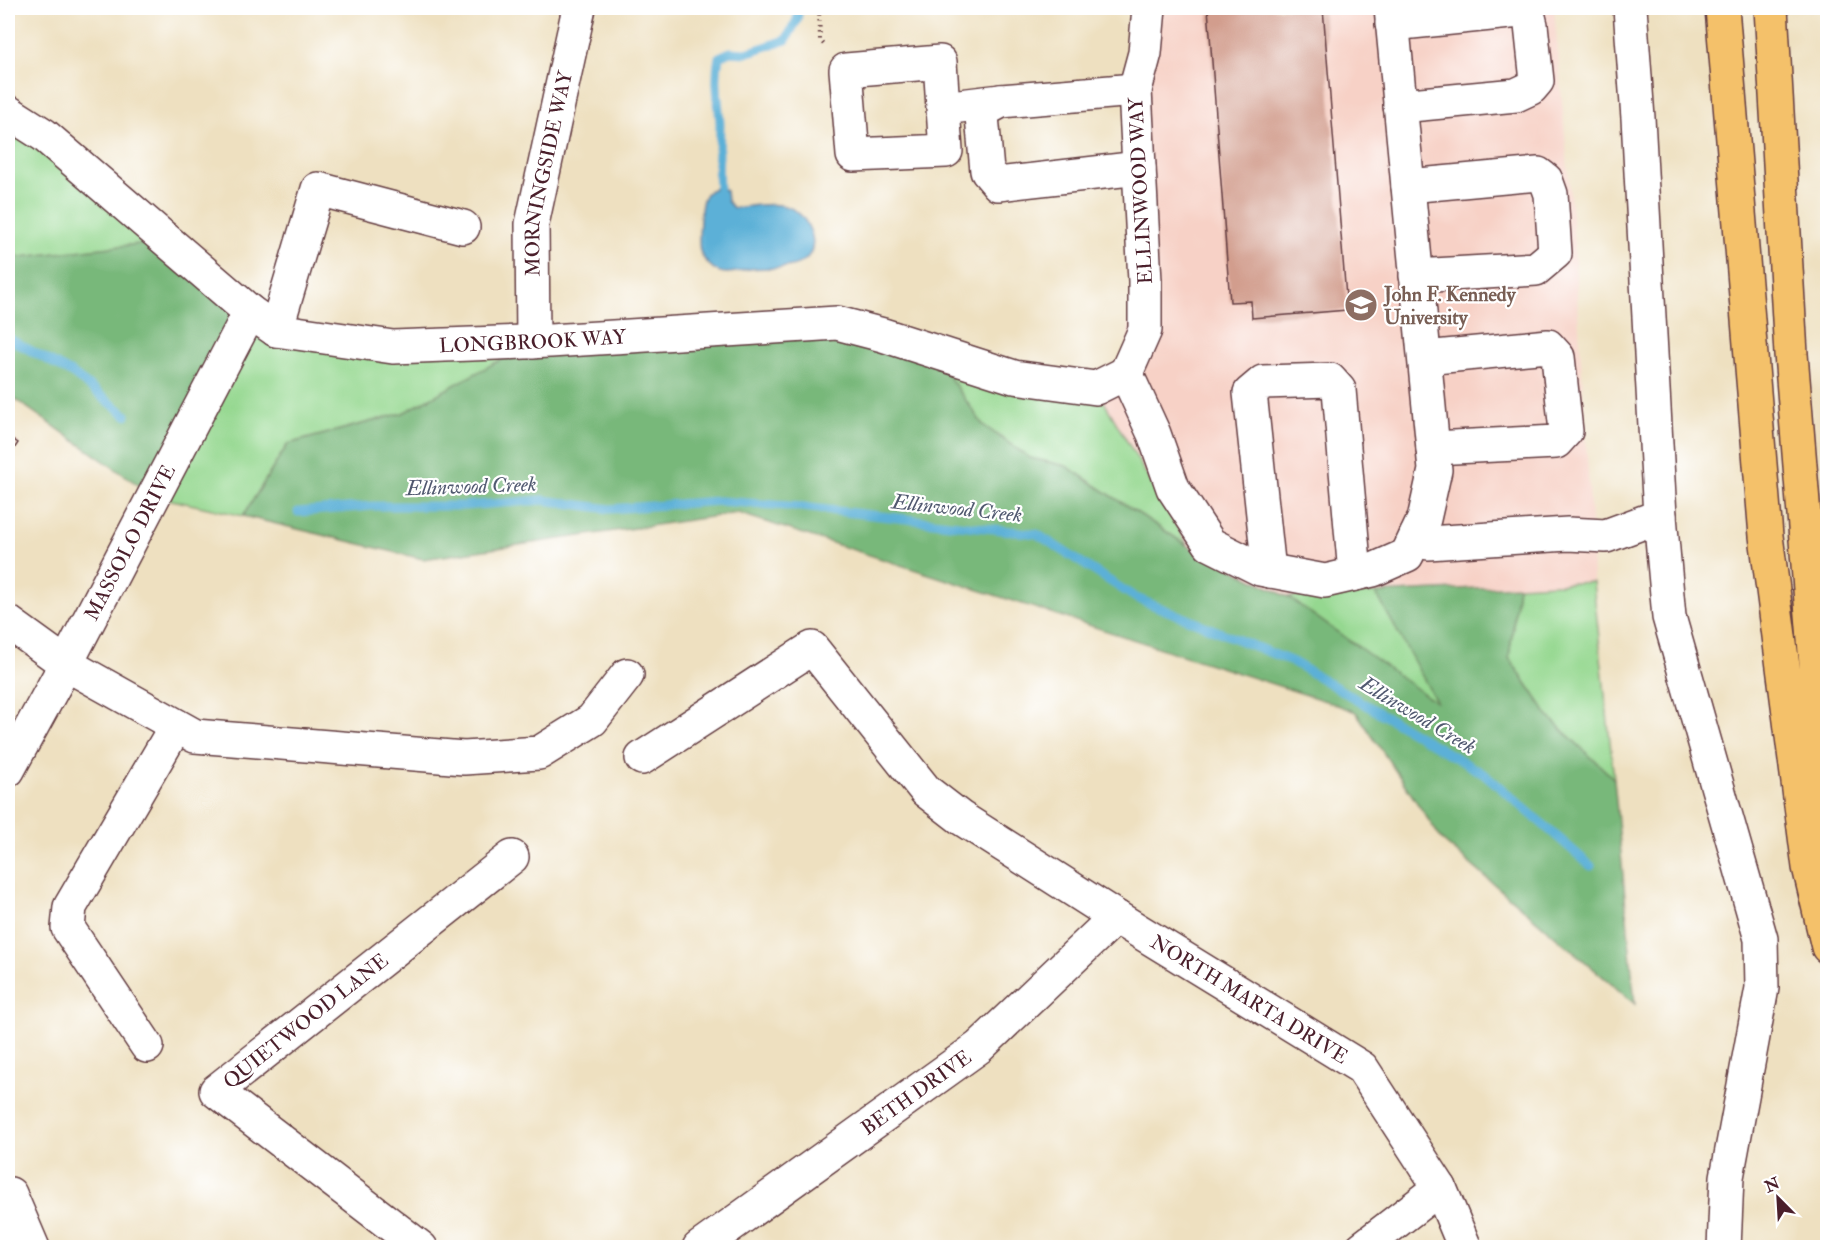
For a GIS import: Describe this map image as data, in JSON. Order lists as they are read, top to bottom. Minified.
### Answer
{"streets":{"street":["MORNINGSIDE WAY","ELLINWOOD WAY","LONGBROOK WAY","MASSOLO DRIVE","NORTH MARTA DRIVE","QUIETWOOD LANE","BETH DRIVE"]},"crossings":[["MORNINGSIDE WAY","LONGBROOK WAY"],["ELLINWOOD WAY","LONGBROOK WAY"],["LONGBROOK WAY","MASSOLO DRIVE"],["NORTH MARTA DRIVE","BETH DRIVE"]],"water":["Ellinwood Creek"],"places":{"school or university":["John F. Kennedy University"]},"north":"top left"}
